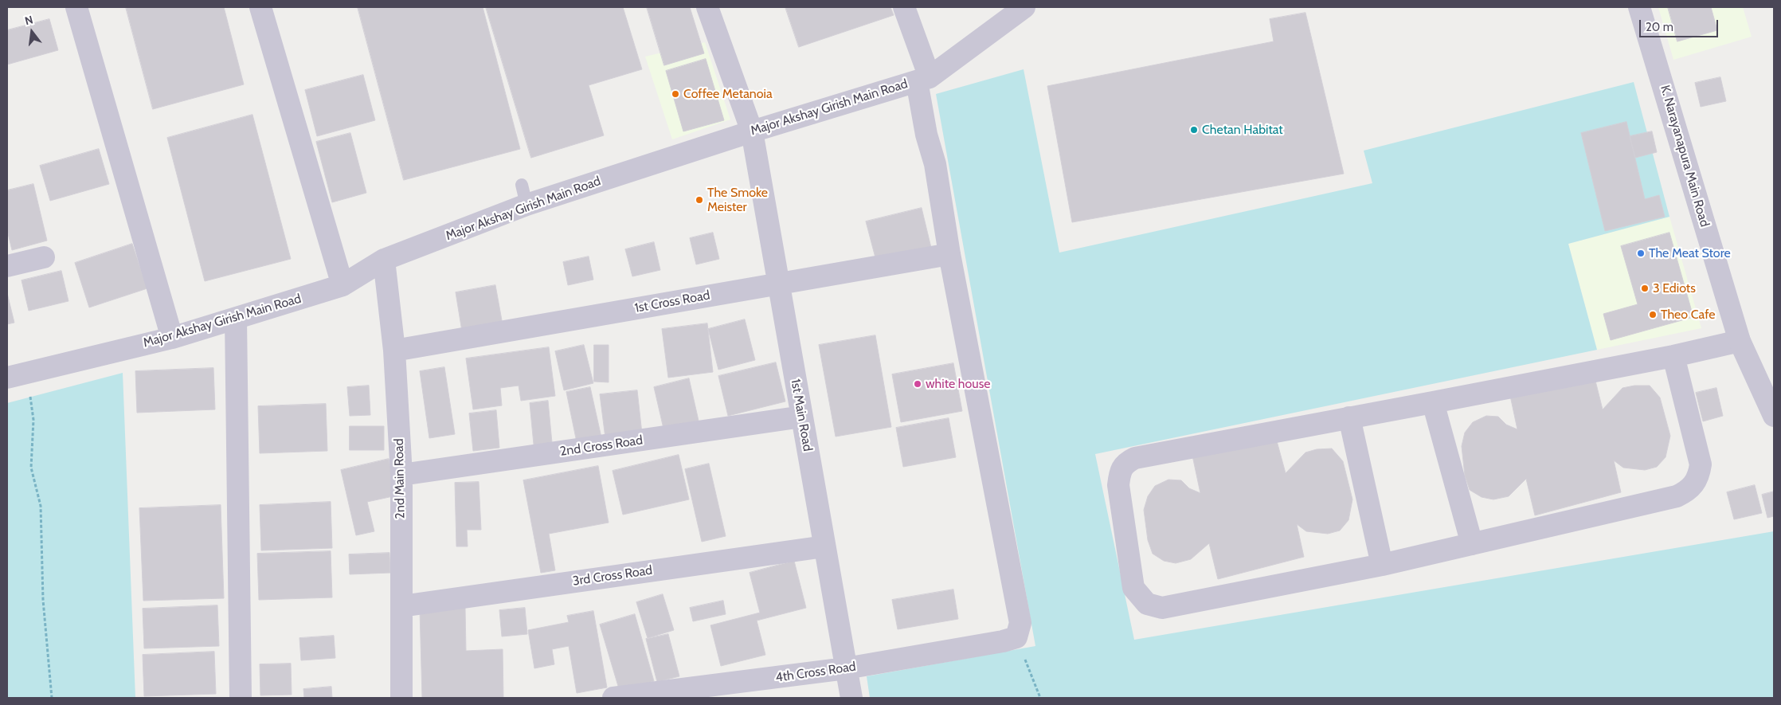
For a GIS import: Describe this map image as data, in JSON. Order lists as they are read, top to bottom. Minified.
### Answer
{"streets":{"street":["Major Akshay Girish Main Road","K. Narayanapura Main Road","1st Cross Road","1st Main Road","2nd Cross Road","2nd Main Road","3rd Cross Road","4th Cross Road"]},"crossings":[["Major Akshay Girish Main Road","1st Main Road"],["Major Akshay Girish Main Road","2nd Main Road"],["1st Cross Road","1st Main Road"],["1st Cross Road","2nd Main Road"],["1st Main Road","2nd Cross Road"],["1st Main Road","3rd Cross Road"],["1st Main Road","4th Cross Road"],["2nd Cross Road","2nd Main Road"],["2nd Main Road","3rd Cross Road"]],"places":["Coffee Metanoia","Chetan Habitat","The Smoke Meister","The Meat Store","3 Ediots","Theo Cafe","white house"],"scale_bar":"20 m","north":"top"}
